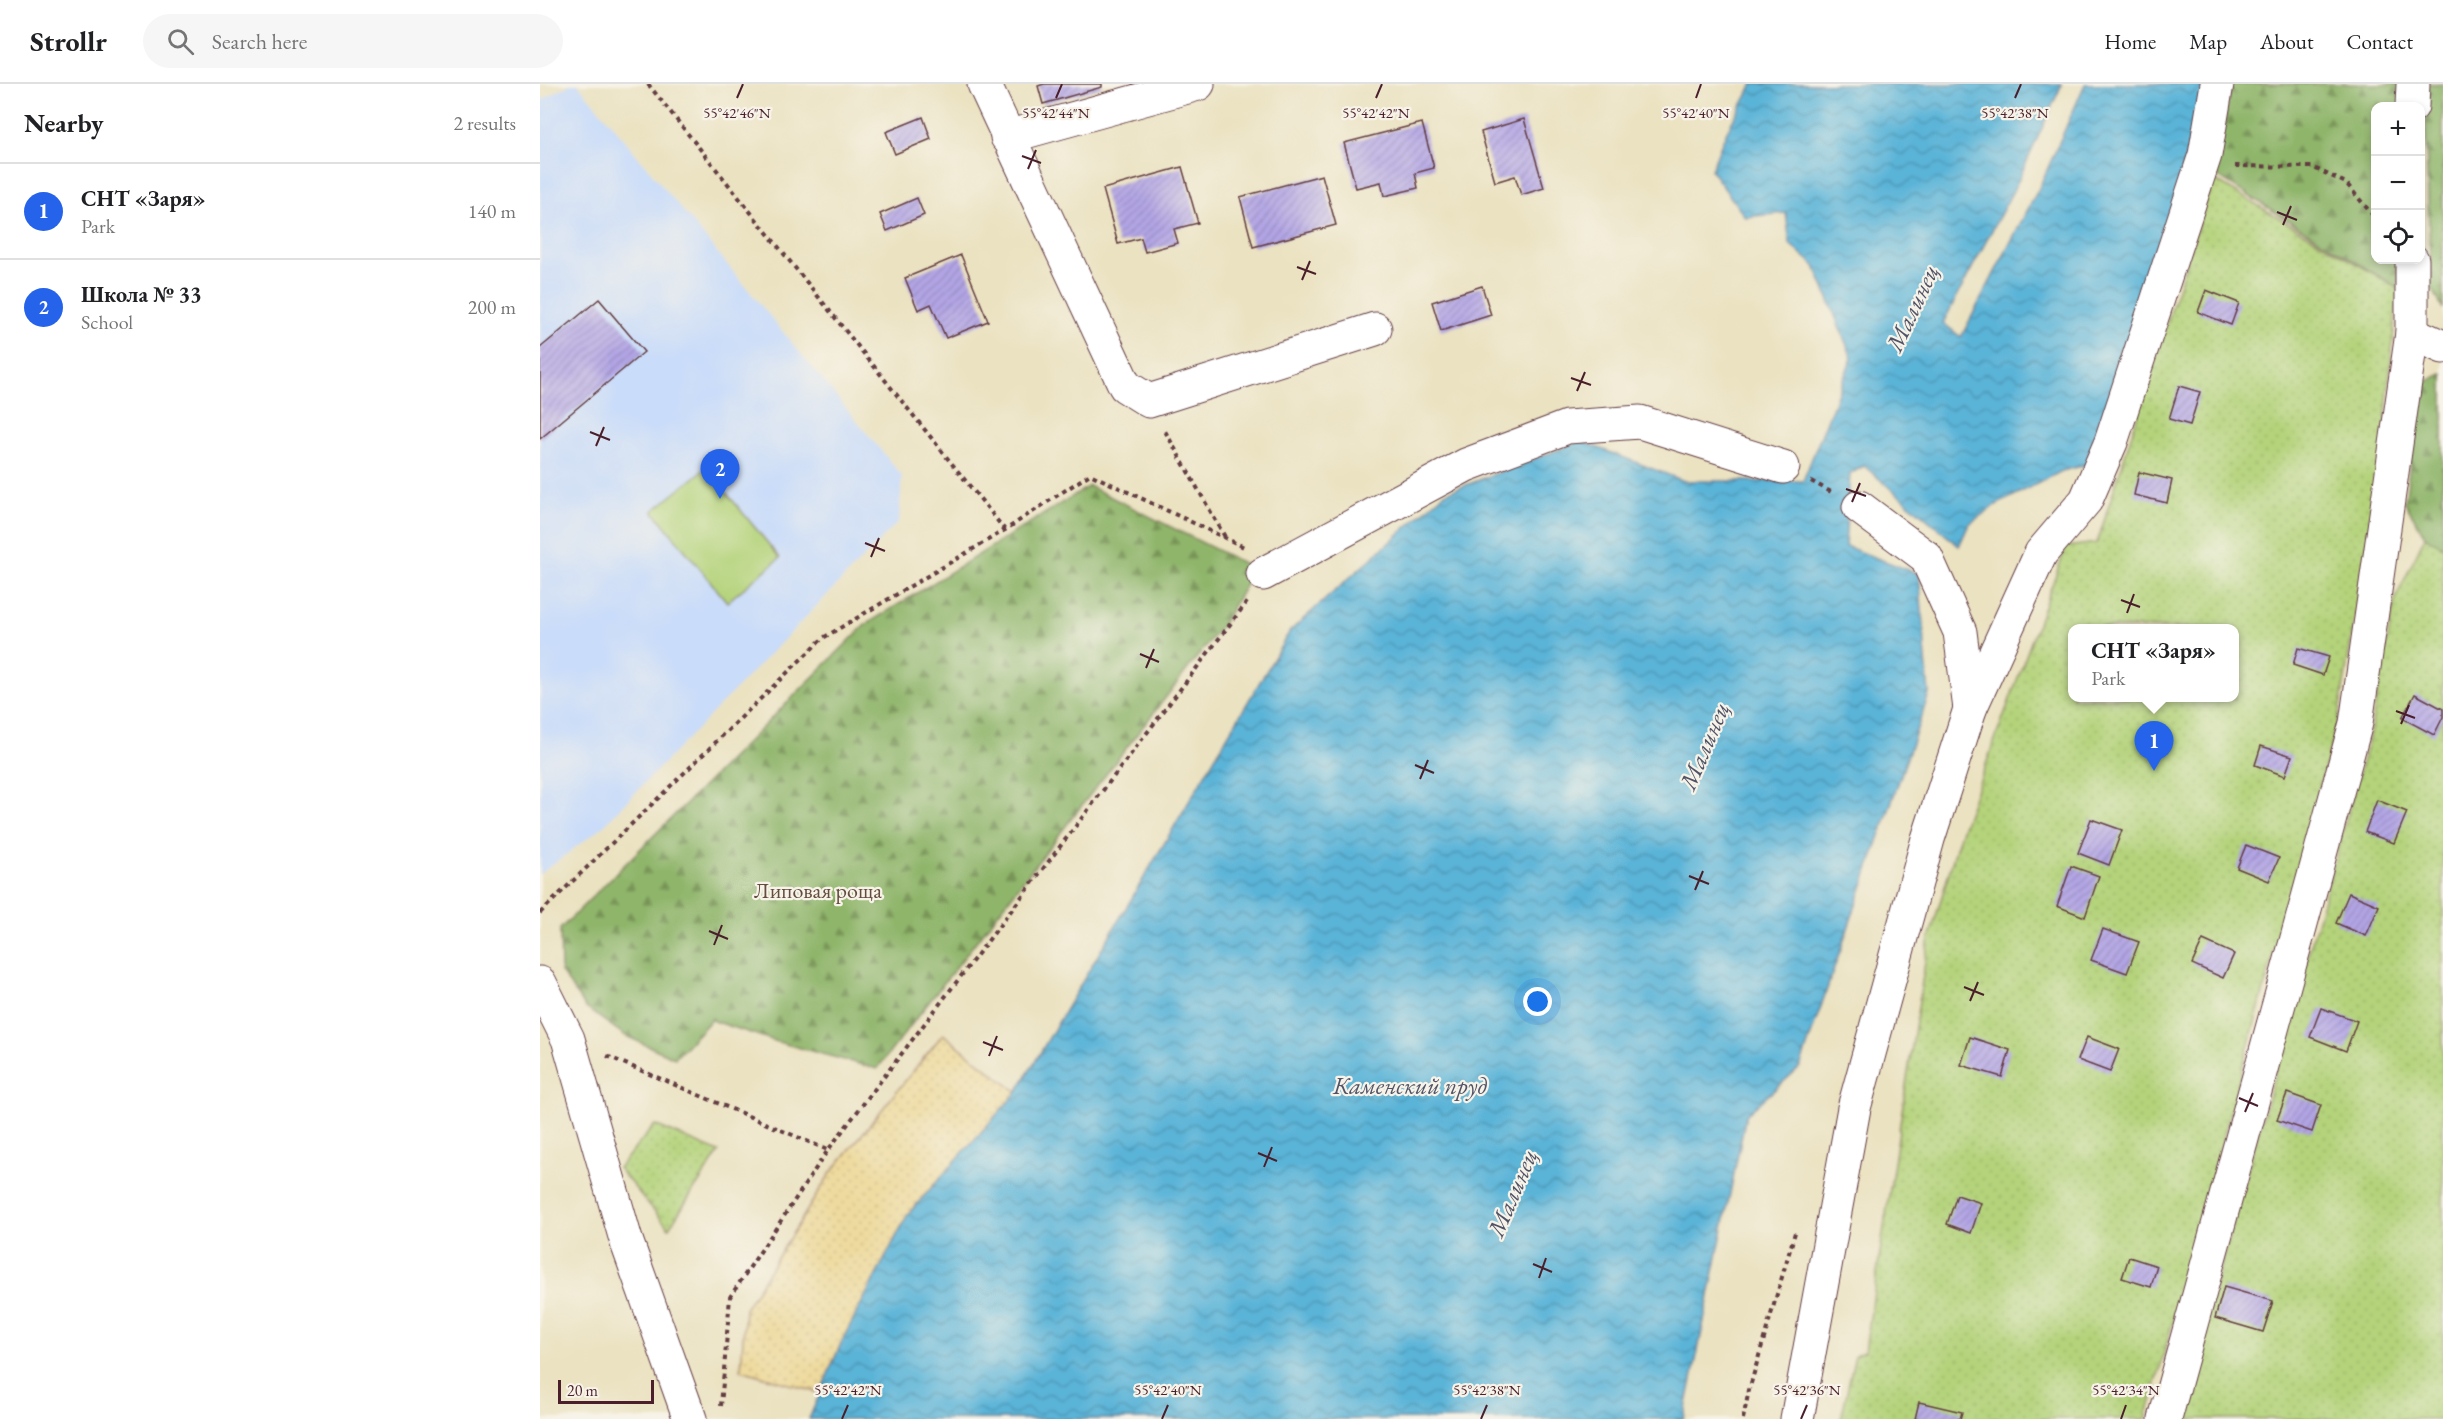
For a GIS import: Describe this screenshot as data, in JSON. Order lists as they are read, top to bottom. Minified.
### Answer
{"water":["Малинец","Каменский пруд"],"parks":["Липовая роща"],"scale_bar":"20 m","page":{"header":"Strollr","search":"Search here","nav":["Home","Map","About","Contact"],"heading":["Nearby","2 results"],"map_buttons":["+","−"],"list":[{"mark":"1","name":"СНТ «Заря»","note":"Park","value":"140 m"},{"mark":"2","name":"Школа № 33","note":"School","value":"200 m"}],"pins":["2","1"],"popup":["СНТ «Заря»","Park"],"scale":"20 m"},"coordinates":["55°42'44\"N","55°42'46\"N","55°42'42\"N","55°42'40\"N","55°42'38\"N","55°42'36\"N","55°42'34\"N"]}
